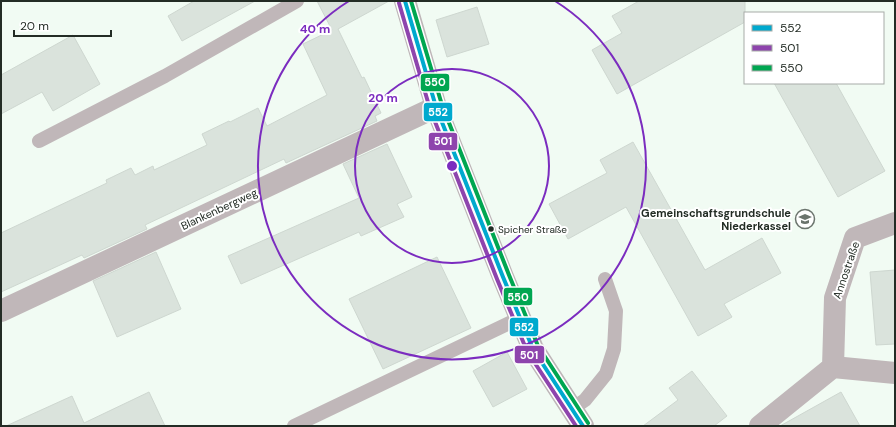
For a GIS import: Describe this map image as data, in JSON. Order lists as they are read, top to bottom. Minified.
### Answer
{"streets":{"street":["Blankenbergweg","Annostraße"]},"places":{"school or university":["Gemeinschaftsgrundschule Niederkassel"],"other":["Spicher Straße"]},"lines":["transit line 552","transit line 550","transit line 501"],"legend":["552","501","550"],"scale_bar":"20 m","rings":["40 m","20 m"]}
